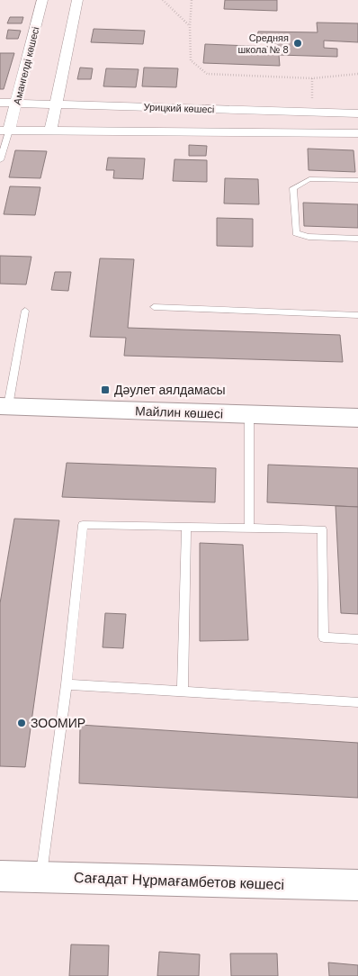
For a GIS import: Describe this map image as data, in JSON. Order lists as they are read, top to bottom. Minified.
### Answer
{"streets":{"main road":["Майлин көшесі","Сағадат Нұрмағамбетов көшесі"],"street":["Амангелді көшесі","Урицкий көшесі"]},"crossings":[["Амангелді көшесі","Урицкий көшесі"]],"places":{"other":["Средняя школа № 8","ЗООМИР"],"transit":["Дәулет аялдамасы"]}}
